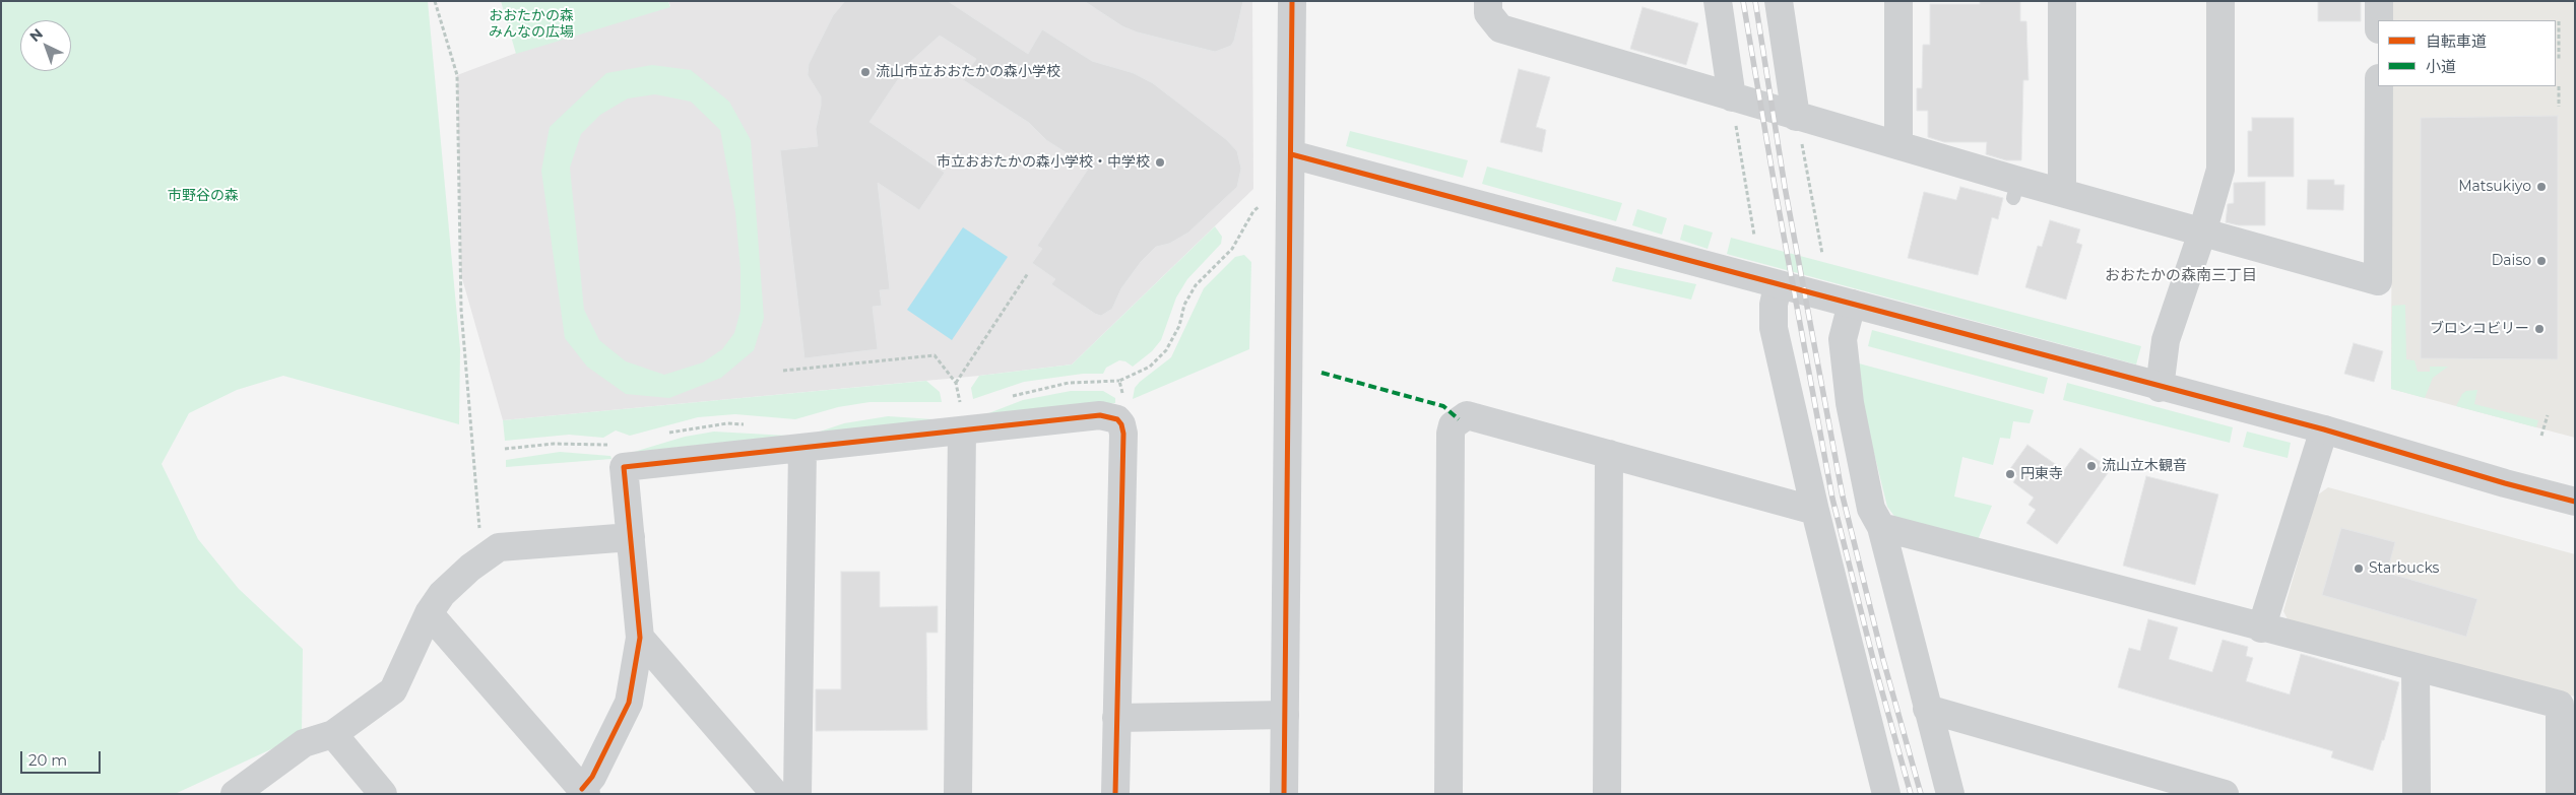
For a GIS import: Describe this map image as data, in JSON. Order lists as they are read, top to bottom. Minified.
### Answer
{"districts":["おおたかの森南三丁目"],"parks":["おおたかの森 みんなの広場","市野谷の森"],"places":["流山市立おおたかの森小学校","市立おおたかの森小学校・中学校","Matsukiyo","Daiso","ブロンコビリー","流山立木観音","円東寺","Starbucks"],"legend":["自転車道","小道"],"scale_bar":"20 m","north":"top left"}
